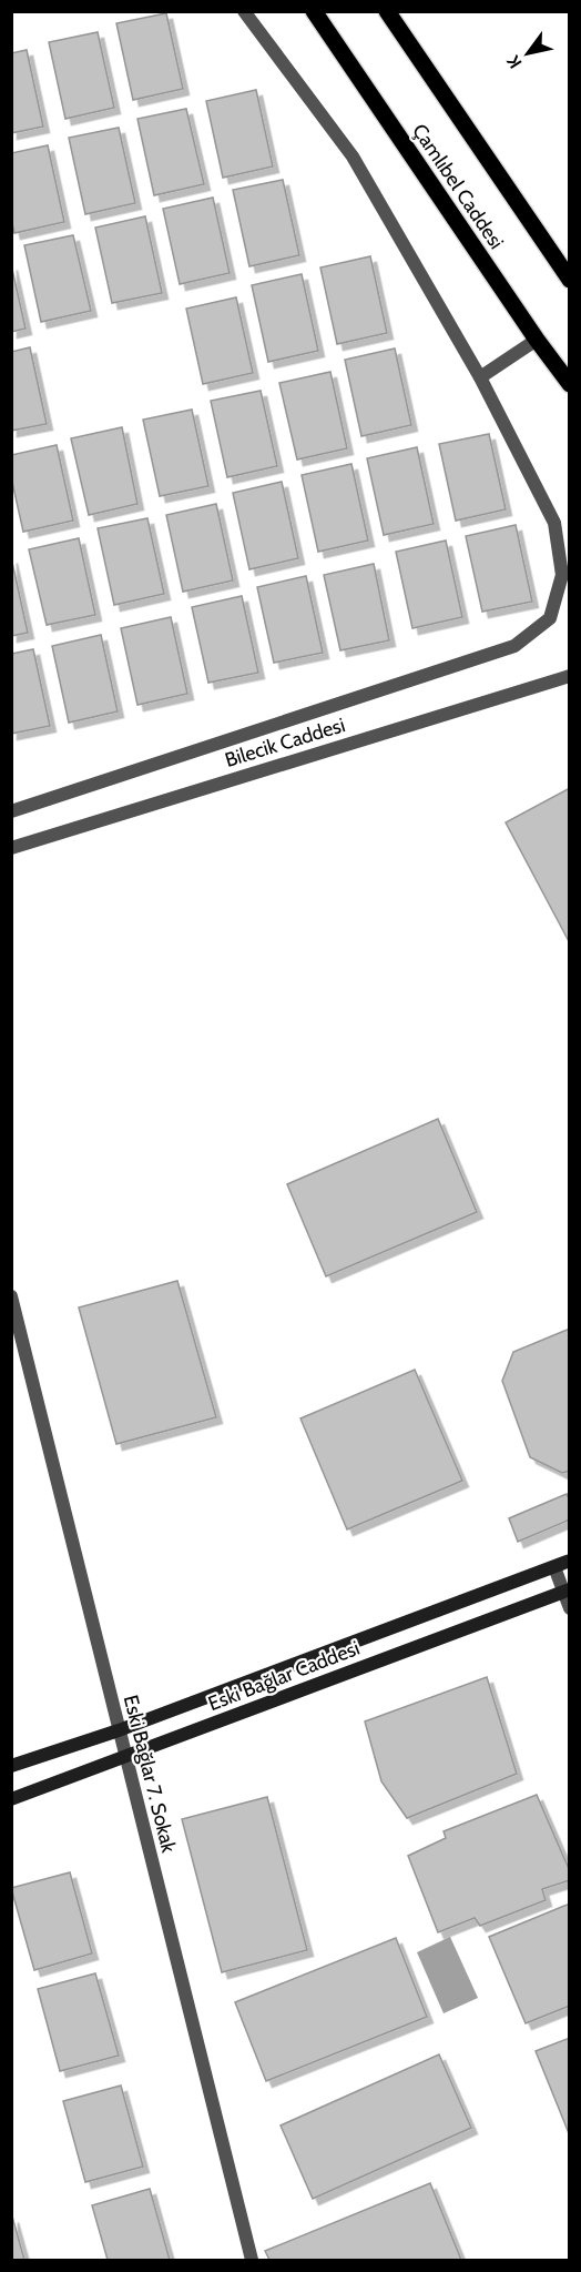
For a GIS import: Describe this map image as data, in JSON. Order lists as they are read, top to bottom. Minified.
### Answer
{"streets":{"main road":["Çamlıbel Caddesi"],"street":["Bilecik Caddesi","Eski Bağlar Caddesi","Eski Bağlar 7. Sokak"]},"crossings":[["Eski Bağlar Caddesi","Eski Bağlar 7. Sokak"]],"north":"bottom left"}
